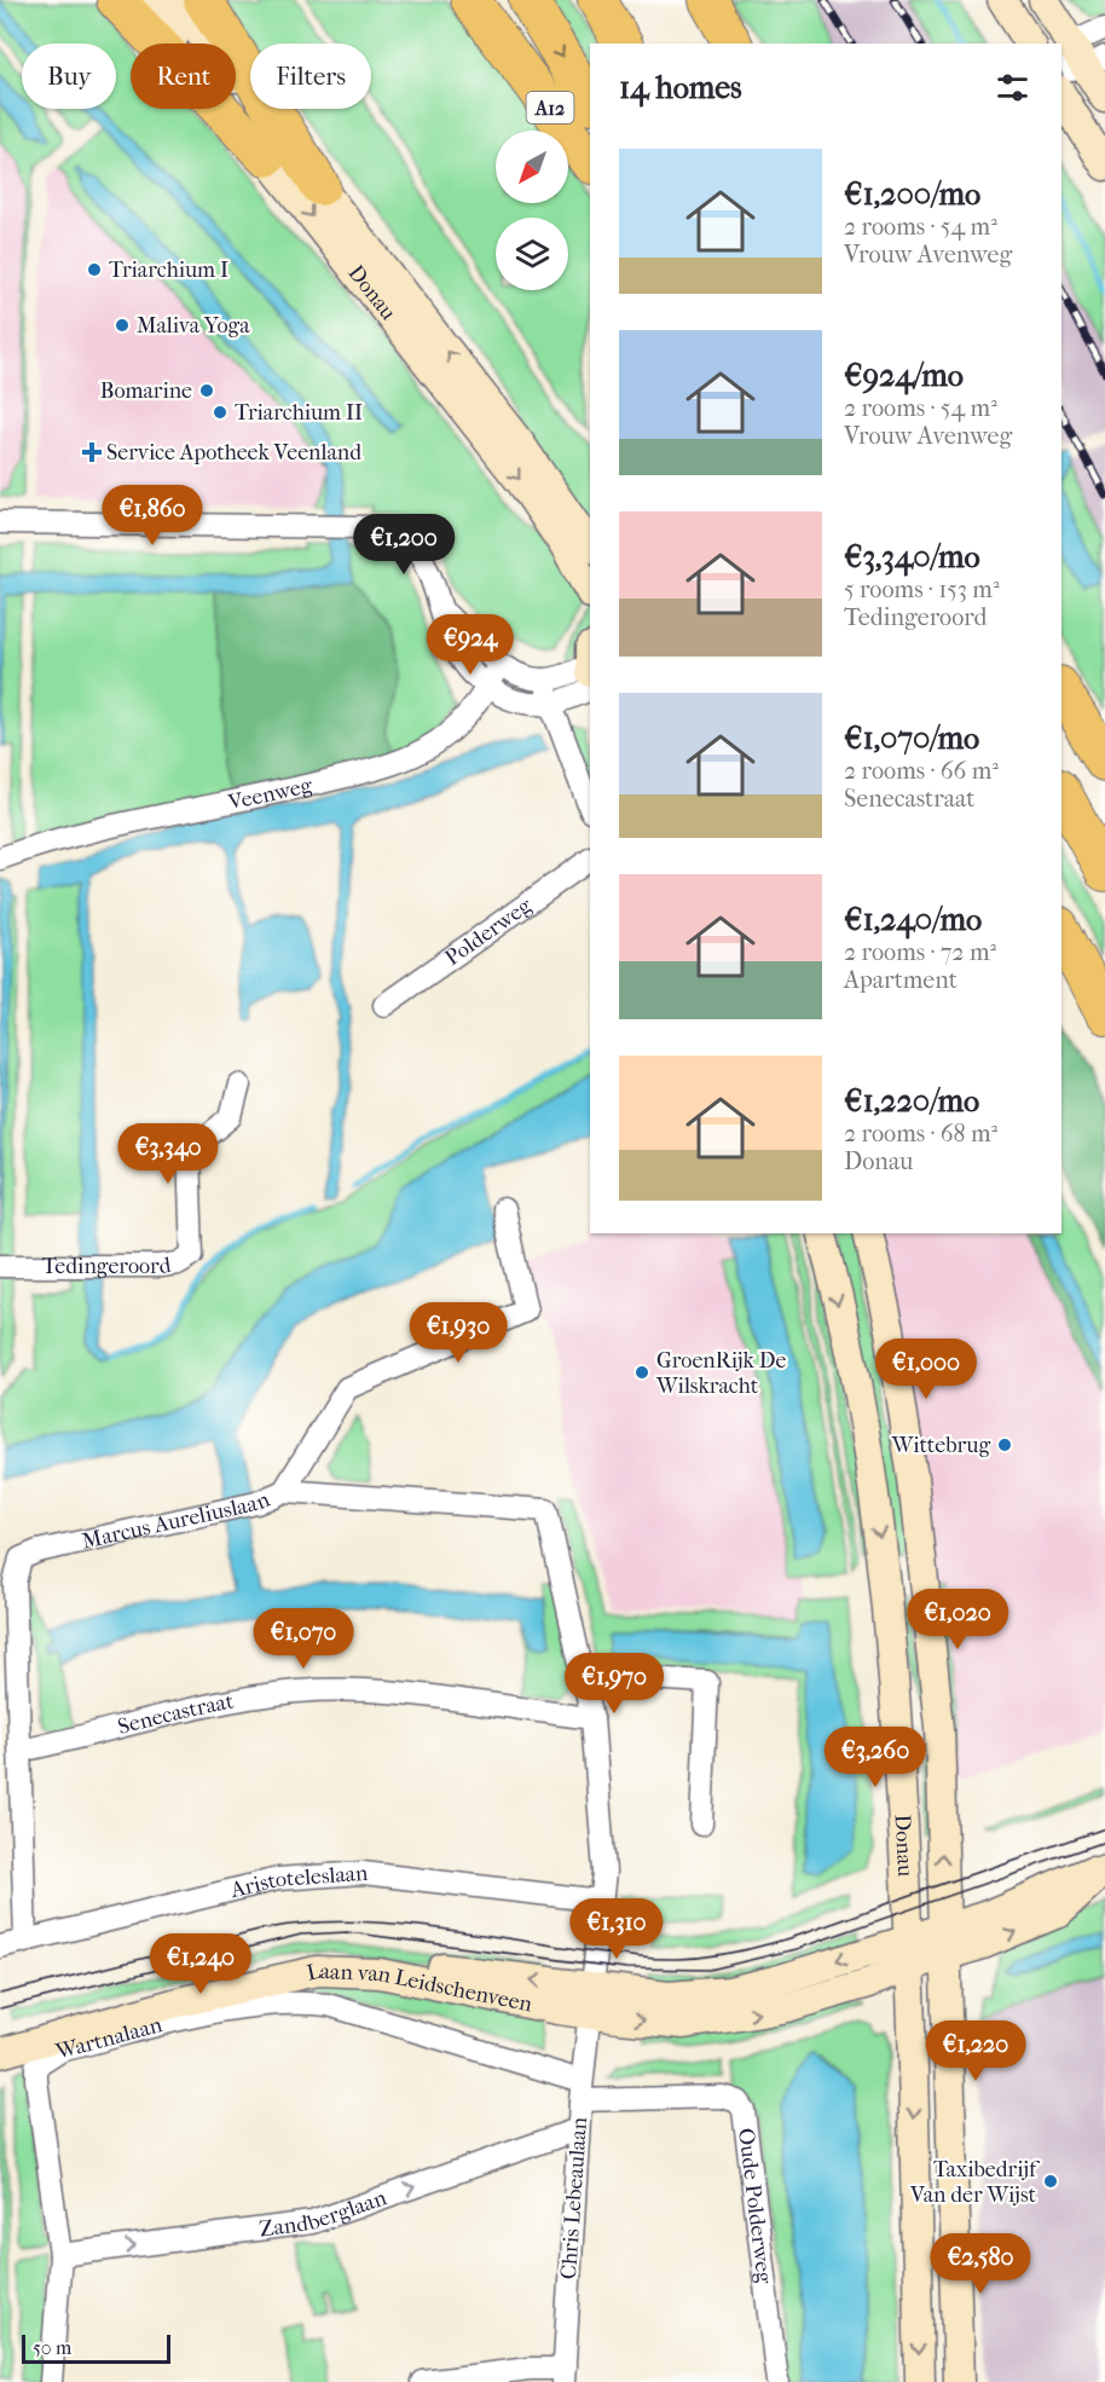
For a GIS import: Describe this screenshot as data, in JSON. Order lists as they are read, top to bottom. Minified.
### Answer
{"streets":{"highway":["A12"],"main road":["Donau","Laan van Leidschenveen"],"street":["Veenweg","Polderweg","Tedingeroord","Marcus Aureliuslaan","Senecastraat","Aristoteleslaan","Wartnalaan","Chris Lebeaulaan","Oude Polderweg","Zandberglaan"]},"crossings":[["Donau","Laan van Leidschenveen"],["Marcus Aureliuslaan","Senecastraat"],["Marcus Aureliuslaan","Aristoteleslaan"],["Marcus Aureliuslaan","Laan van Leidschenveen"],["Marcus Aureliuslaan","Chris Lebeaulaan"],["Laan van Leidschenveen","Chris Lebeaulaan"],["Wartnalaan","Chris Lebeaulaan"],["Wartnalaan","Oude Polderweg"],["Wartnalaan","Zandberglaan"],["Chris Lebeaulaan","Oude Polderweg"],["Chris Lebeaulaan","Zandberglaan"]],"one_way":["Zandberglaan"],"places":{"other":["Triarchium I","Maliva Yoga","Bomarine","Triarchium II","GroenRijk De Wilskracht","Wittebrug","Taxibedrijf Van der Wijst"],"health":["Service Apotheek Veenland"]},"scale_bar":"50 m","north":"bottom left","page":{"chip":["Buy","Rent","Filters"],"heading":"14 homes","list":[{"name":"€1,200/mo","note":"2 rooms · 54 m² · Vrouw Avenweg"},{"name":"€924/mo","note":"2 rooms · 54 m² · Vrouw Avenweg"},{"name":"€3,340/mo","note":"5 rooms · 153 m² · Tedingeroord"},{"name":"€1,070/mo","note":"2 rooms · 66 m² · Senecastraat"},{"name":"€1,240/mo","note":"2 rooms · 72 m² · Apartment"},{"name":"€1,220/mo","note":"2 rooms · 68 m² · Donau"}],"price":["€1,860","€1,200","€924","€3,340","€1,930","€1,000","€1,020","€1,070","€1,970","€3,260","€1,310","€1,240","€1,220","€2,580"],"scale":"50 m"}}
